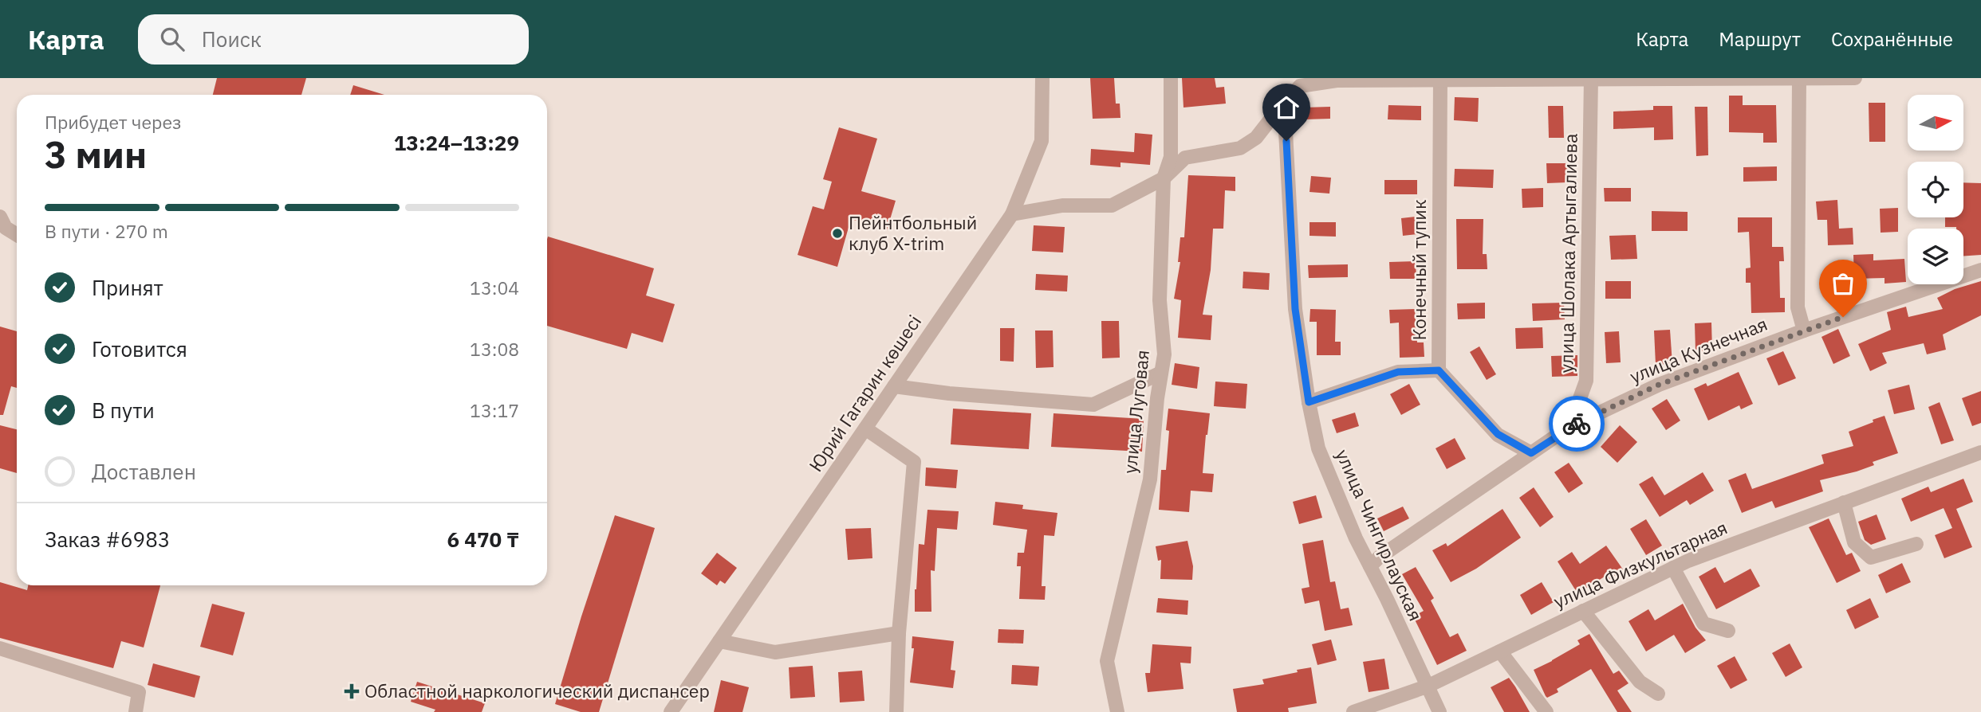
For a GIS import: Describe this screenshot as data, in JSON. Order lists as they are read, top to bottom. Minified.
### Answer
{"streets":{"street":["улица Шолака Артыгалиева","Конечный тупик","улица Кузнечная","Юрий Гагарин көшесі","улица Луговая","улица Чингирлауская","улица Физкультарная"]},"crossings":[["улица Шолака Артыгалиева","улица Кузнечная"],["улица Кузнечная","улица Чингирлауская"],["улица Чингирлауская","улица Физкультарная"]],"places":{"other":["Пейнтбольный клуб X-trim"],"health":["Областной наркологический диспансер"]},"north":"right","page":{"header":"Карта","search":"Поиск","nav":["Карта","Маршрут","Сохранённые"],"heading":["3 мин","Прибудет через","13:24–13:29"],"panel":["Заказ #6983","6 470 ₸"],"bar":"В пути · 270 m","list":[["Принят","13:04"],["Готовится","13:08"],["В пути","13:17"],"Доставлен"]}}
